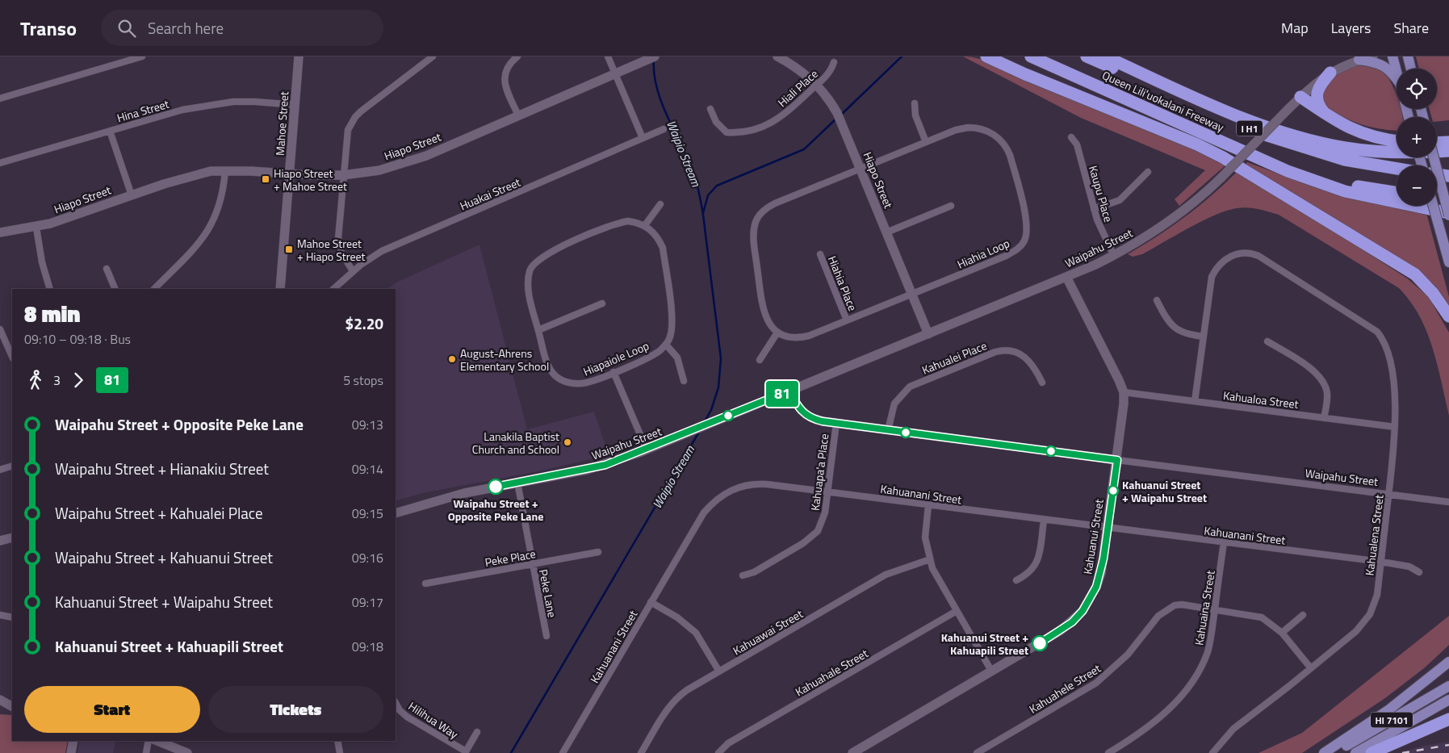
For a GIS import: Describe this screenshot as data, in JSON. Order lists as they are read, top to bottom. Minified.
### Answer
{"streets":{"highway":["Queen Liliʻuokalani Freeway","I H1"],"main road":["HI 7101"],"street":["Hiali Place","Hina Street","Mahoe Street","Hiapo Street","Huakai Street","Kaupu Place","Waipahu Street","Hiahia Loop","Hiahia Place","Kahualei Place","Hiapaiole Loop","Kahualoa Street","Kahuapa'a Place","Kahuanani Street","Kahualena Street","Kahuanui Street","Peke Place","Peke Lane","Kahuaina Street","Kahuawai Street","Kahuahale Street","Kahuahele Street","Hilihua Way"]},"crossings":[["Hiali Place","Hiapo Street"],["Hina Street","Mahoe Street"],["Mahoe Street","Hiapo Street"],["Hiapo Street","Waipahu Street"],["Hiapo Street","Hiahia Loop"],["Kaupu Place","Waipahu Street"],["Waipahu Street","Kahualei Place"],["Waipahu Street","Kahuapa'a Place"],["Waipahu Street","Kahualena Street"],["Waipahu Street","Kahuanui Street"],["Waipahu Street","Peke Lane"],["Hiahia Loop","Hiahia Place"],["Kahualoa Street","Kahualena Street"],["Kahualoa Street","Kahuanui Street"],["Kahuapa'a Place","Kahuanani Street"],["Kahuanani Street","Kahualena Street"],["Kahuanani Street","Kahuanui Street"],["Kahuanani Street","Kahuaina Street"],["Kahualena Street","Kahuahele Street"],["Peke Place","Peke Lane"],["Kahuaina Street","Kahuahele Street"]],"water":["Waipio Stream"],"places":{"transit":["Hiapo Street + Mahoe Street","Mahoe Street + Hiapo Street"],"other":["August-Ahrens Elementary School","Lanakila Baptist Church and School","Waipahu Street + Opposite Peke Lane","Kahuanui Street + Waipahu Street","Kahuanui Street + Kahuapili Street"]},"lines":["bus line 81"],"page":{"header":"Transo","search":"Search here","nav":["Map","Layers","Share"],"on_map":"81","map_buttons":["+","−"],"heading":["8 min","09:10 – 09:18 · Bus","$2.20"],"legs":["3","81","5 stops"],"list":[{"name":"Waipahu Street + Opposite Peke Lane","value":"09:13"},{"name":"Waipahu Street + Hianakiu Street","value":"09:14"},{"name":"Waipahu Street + Kahualei Place","value":"09:15"},{"name":"Waipahu Street + Kahuanui Street","value":"09:16"},{"name":"Kahuanui Street + Waipahu Street","value":"09:17"},{"name":"Kahuanui Street + Kahuapili Street","value":"09:18"}],"buttons":["Start","Tickets"]}}
